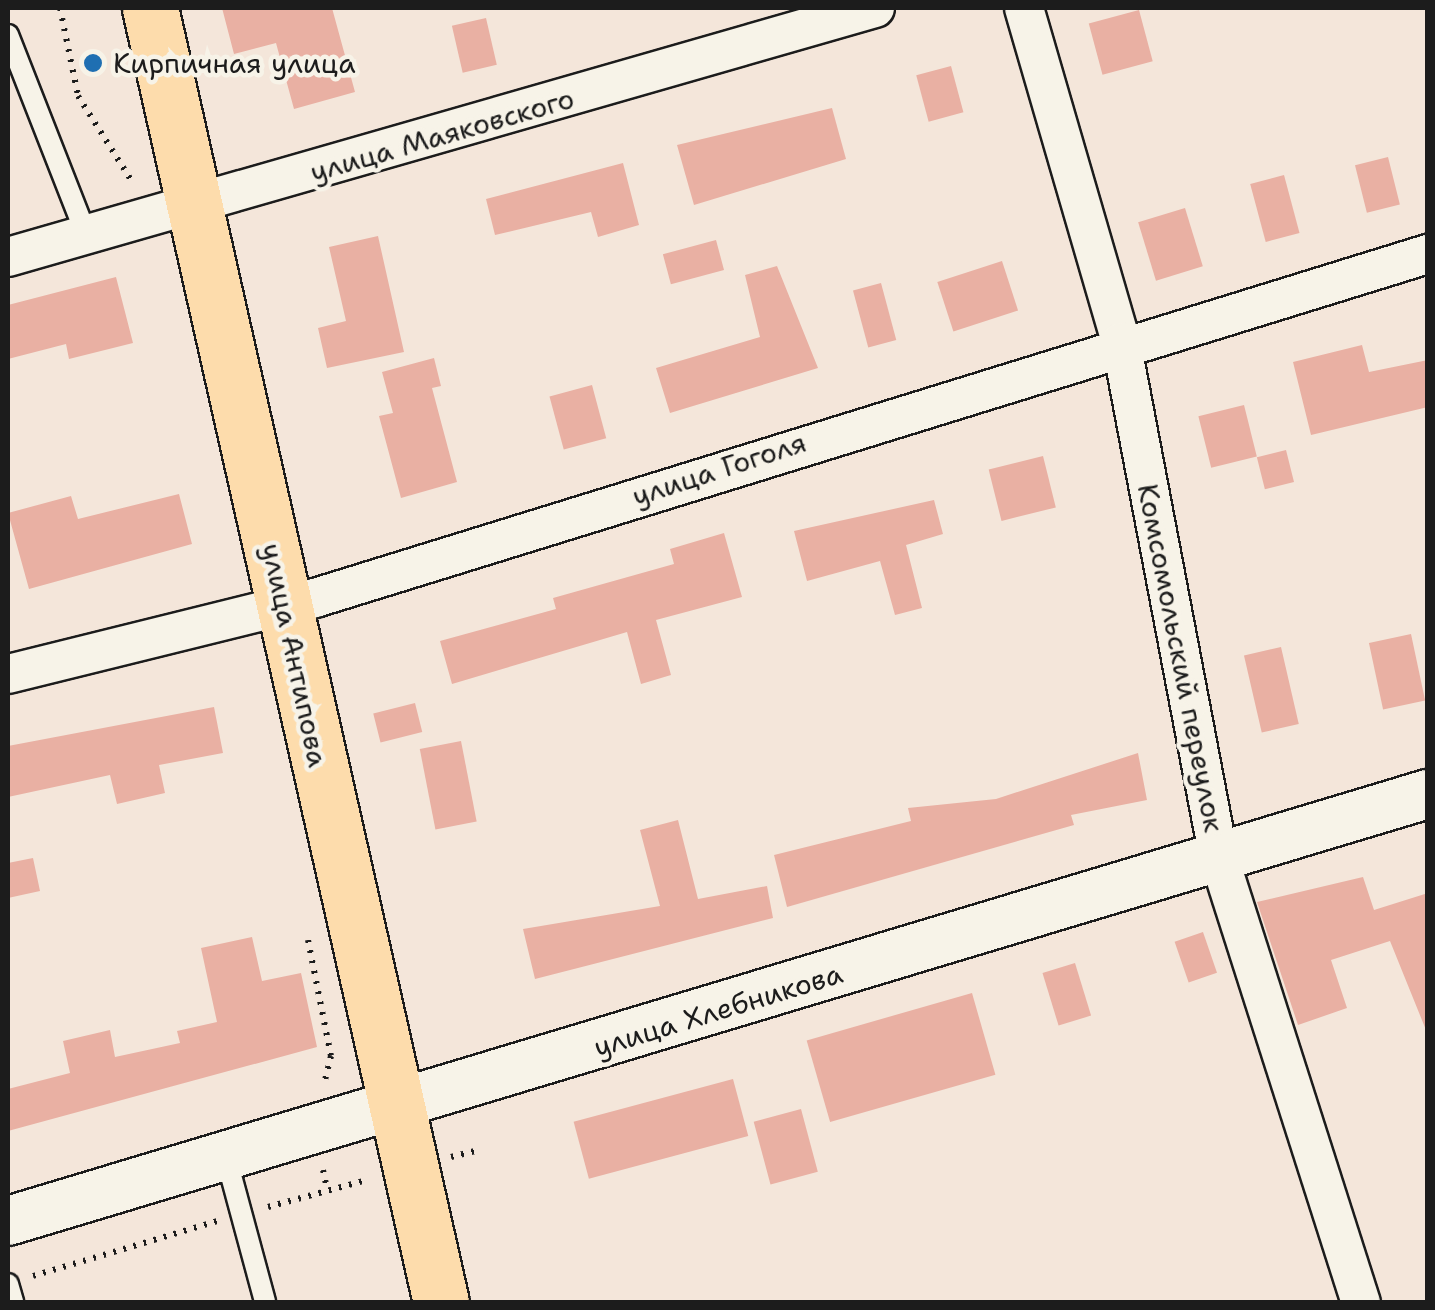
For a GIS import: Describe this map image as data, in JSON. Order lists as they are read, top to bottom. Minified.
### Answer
{"streets":{"main road":["улица Антипова"],"street":["улица Маяковского","улица Гоголя","Комсомольский переулок","улица Хлебникова"]},"crossings":[["улица Маяковского","улица Антипова"],["улица Гоголя","улица Антипова"],["улица Гоголя","Комсомольский переулок"],["улица Антипова","улица Хлебникова"],["Комсомольский переулок","улица Хлебникова"]],"places":["Кирпичная улица"]}
